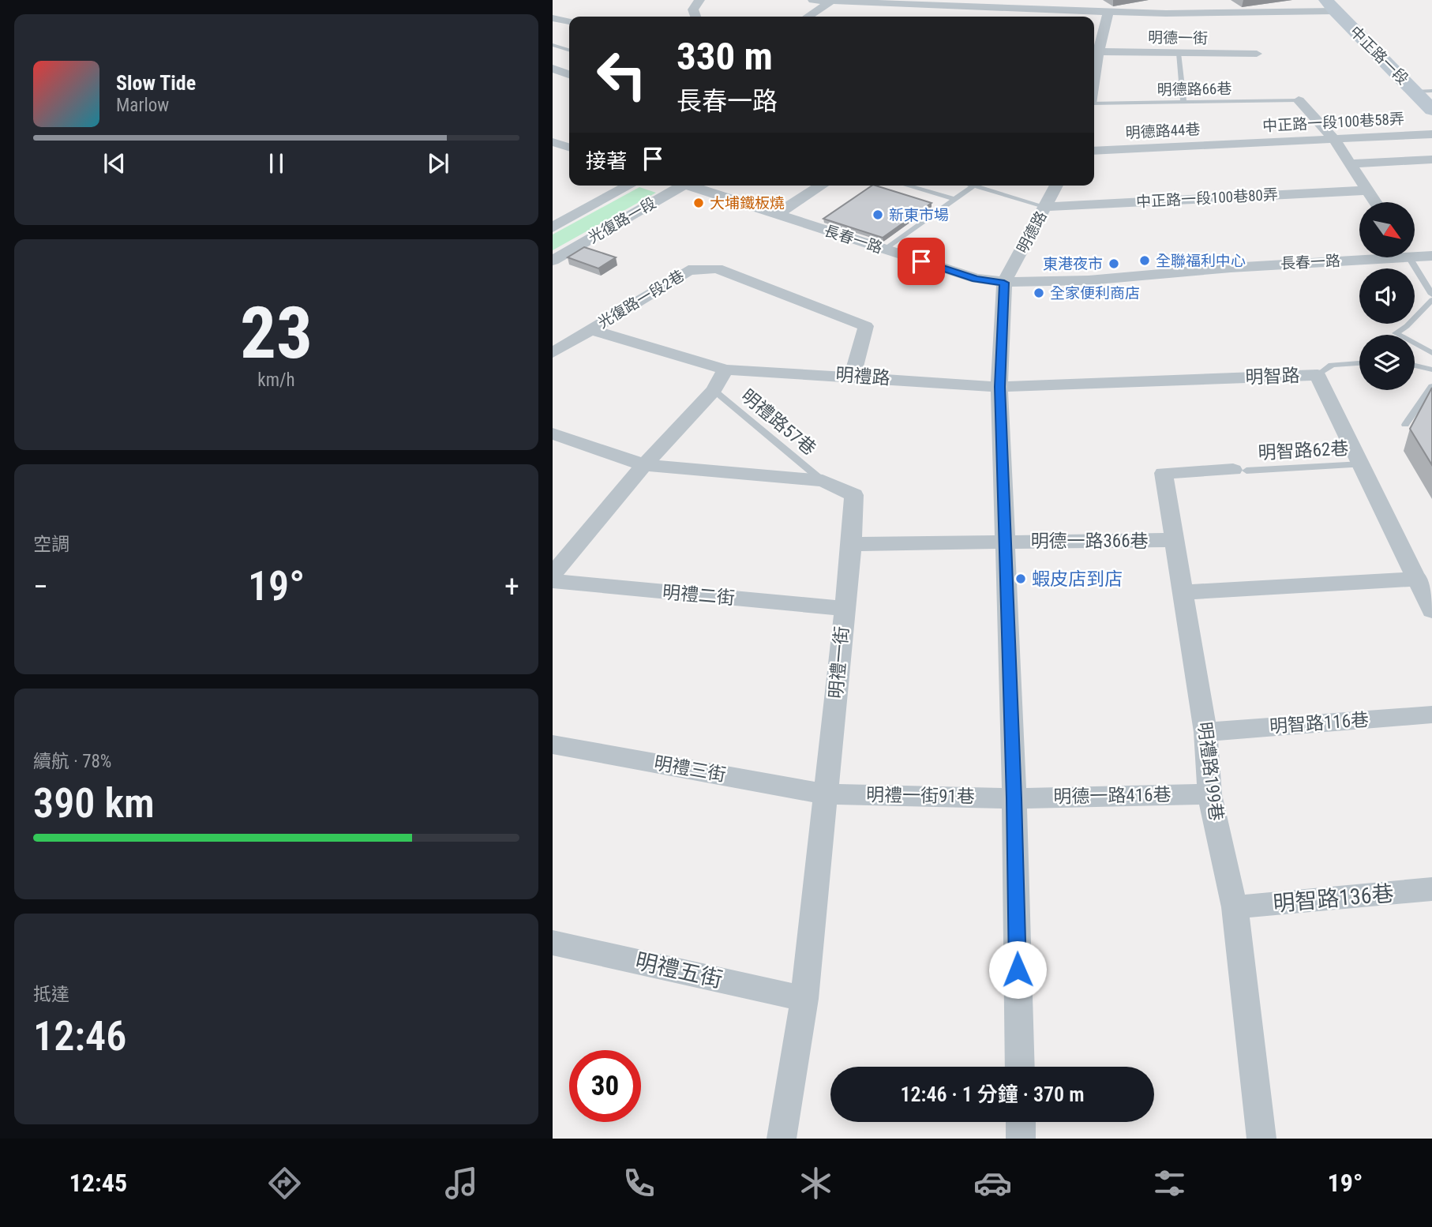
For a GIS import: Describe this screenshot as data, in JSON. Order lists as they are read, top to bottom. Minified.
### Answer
{"streets":{"main road":["中正路一段"],"street":["明德一街","中正路一段100巷58弄","明德路44巷","中正路一段100巷80弄","光復路一段","明德路","長春一路","光復路一段2巷","明禮路","明智路","明德一路366巷","明禮二街","明禮一街","明智路116巷","明禮三街","明禮路199巷","明禮一街91巷","明德一路416巷","明智路136巷","明禮五街"],"lane":["明德路66巷","明禮路57巷","明智路62巷"]},"crossings":[["中正路一段100巷58弄","明德路44巷"],["中正路一段100巷80弄","明德路"],["明德路","長春一路"],["光復路一段2巷","明禮路"],["明禮路","明智路"],["明智路","明智路62巷"],["明禮路57巷","明禮一街"],["明智路62巷","明禮路199巷"],["明德一路366巷","明禮一街"],["明德一路366巷","明禮路199巷"],["明禮二街","明禮一街"],["明禮一街","明禮三街"],["明禮一街","明禮一街91巷"],["明禮一街","明禮五街"],["明智路116巷","明禮路199巷"],["明禮三街","明禮一街91巷"],["明禮路199巷","明德一路416巷"],["明禮路199巷","明智路136巷"],["明禮一街91巷","明德一路416巷"]],"places":["大埔鐵板燒","新東市場","全聯福利中心","東港夜市","全家便利商店","蝦皮店到店"],"north":"bottom right","page":{"turn":["330 m","長春一路"],"song":["Slow Tide","Marlow"],"then":"接著","tile":[["23","km/h"],"空調",["續航 · 78%","390 km"],["抵達","12:46"]],"heat":["−","19°","+"],"limit":"30","trip":"12:46 · 1 分鐘 · 370 m","tabs":["12:45","19°"]}}
